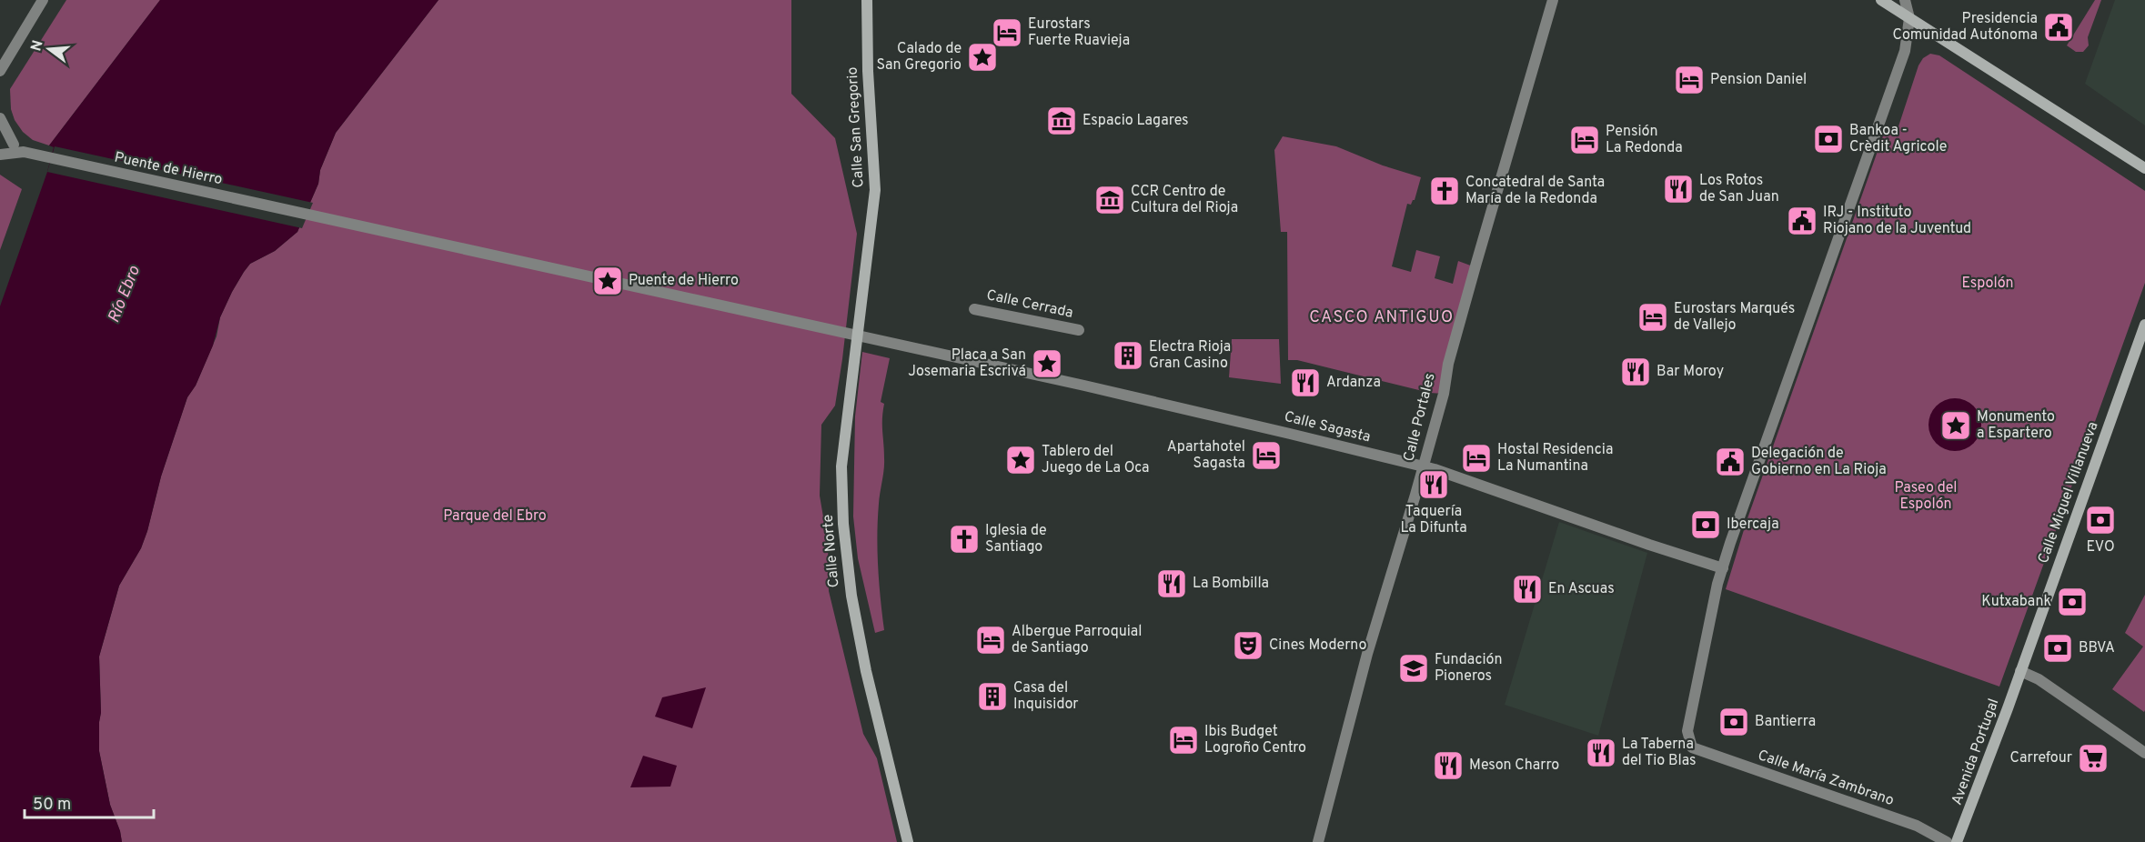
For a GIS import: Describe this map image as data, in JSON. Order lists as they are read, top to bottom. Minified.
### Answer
{"streets":{"main road":["Calle San Gregorio","Calle Miguel Villanueva","Calle Norte","Avenida Portugal"],"street":["Puente de Hierro","Calle Cerrada","Calle Portales","Calle Sagasta","Calle María Zambrano"]},"crossings":[["Calle San Gregorio","Calle Norte"],["Puente de Hierro","Calle Sagasta"],["Calle Portales","Calle Sagasta"],["Calle Sagasta","Calle María Zambrano"],["Calle Miguel Villanueva","Avenida Portugal"]],"districts":["CASCO ANTIGUO"],"water":["Río Ebro"],"parks":["Espolón","Paseo del Espolón","Parque del Ebro"],"places":{"public building":["Presidencia Comunidad Autónoma","IRJ - Instituto Riojano de la Juventud","Delegación de Gobierno en La Rioja"],"hotel":["Eurostars Fuerte Ruavieja","Pension Daniel","Pensión La Redonda","Eurostars Marqués de Vallejo","Apartahotel Sagasta","Hostal Residencia La Numantina","Albergue Parroquial de Santiago","Ibis Budget Logroño Centro"],"place":["Calado de San Gregorio","Puente de Hierro","Placa a San Josemaria Escrivá","Monumento a Espartero","Tablero del Juego de La Oca"],"museum":["Espacio Lagares","CCR Centro de Cultura del Rioja"],"bank":["Bankoa - Crèdit Agricole","EVO","Ibercaja","Kutxabank","BBVA","Bantierra"],"restaurant":["Los Rotos de San Juan","Bar Moroy","Ardanza","Taquería La Difunta","La Bombilla","En Ascuas","La Taberna del Tio Blas","Meson Charro"],"church":["Concatedral de Santa María de la Redonda","Iglesia de Santiago"],"building":["Electra Rioja Gran Casino","Casa del Inquisidor"],"theatre":["Cines Moderno"],"school or university":["Fundación Pioneros"],"supermarket":["Carrefour"]},"scale_bar":"50 m","north":"left"}
